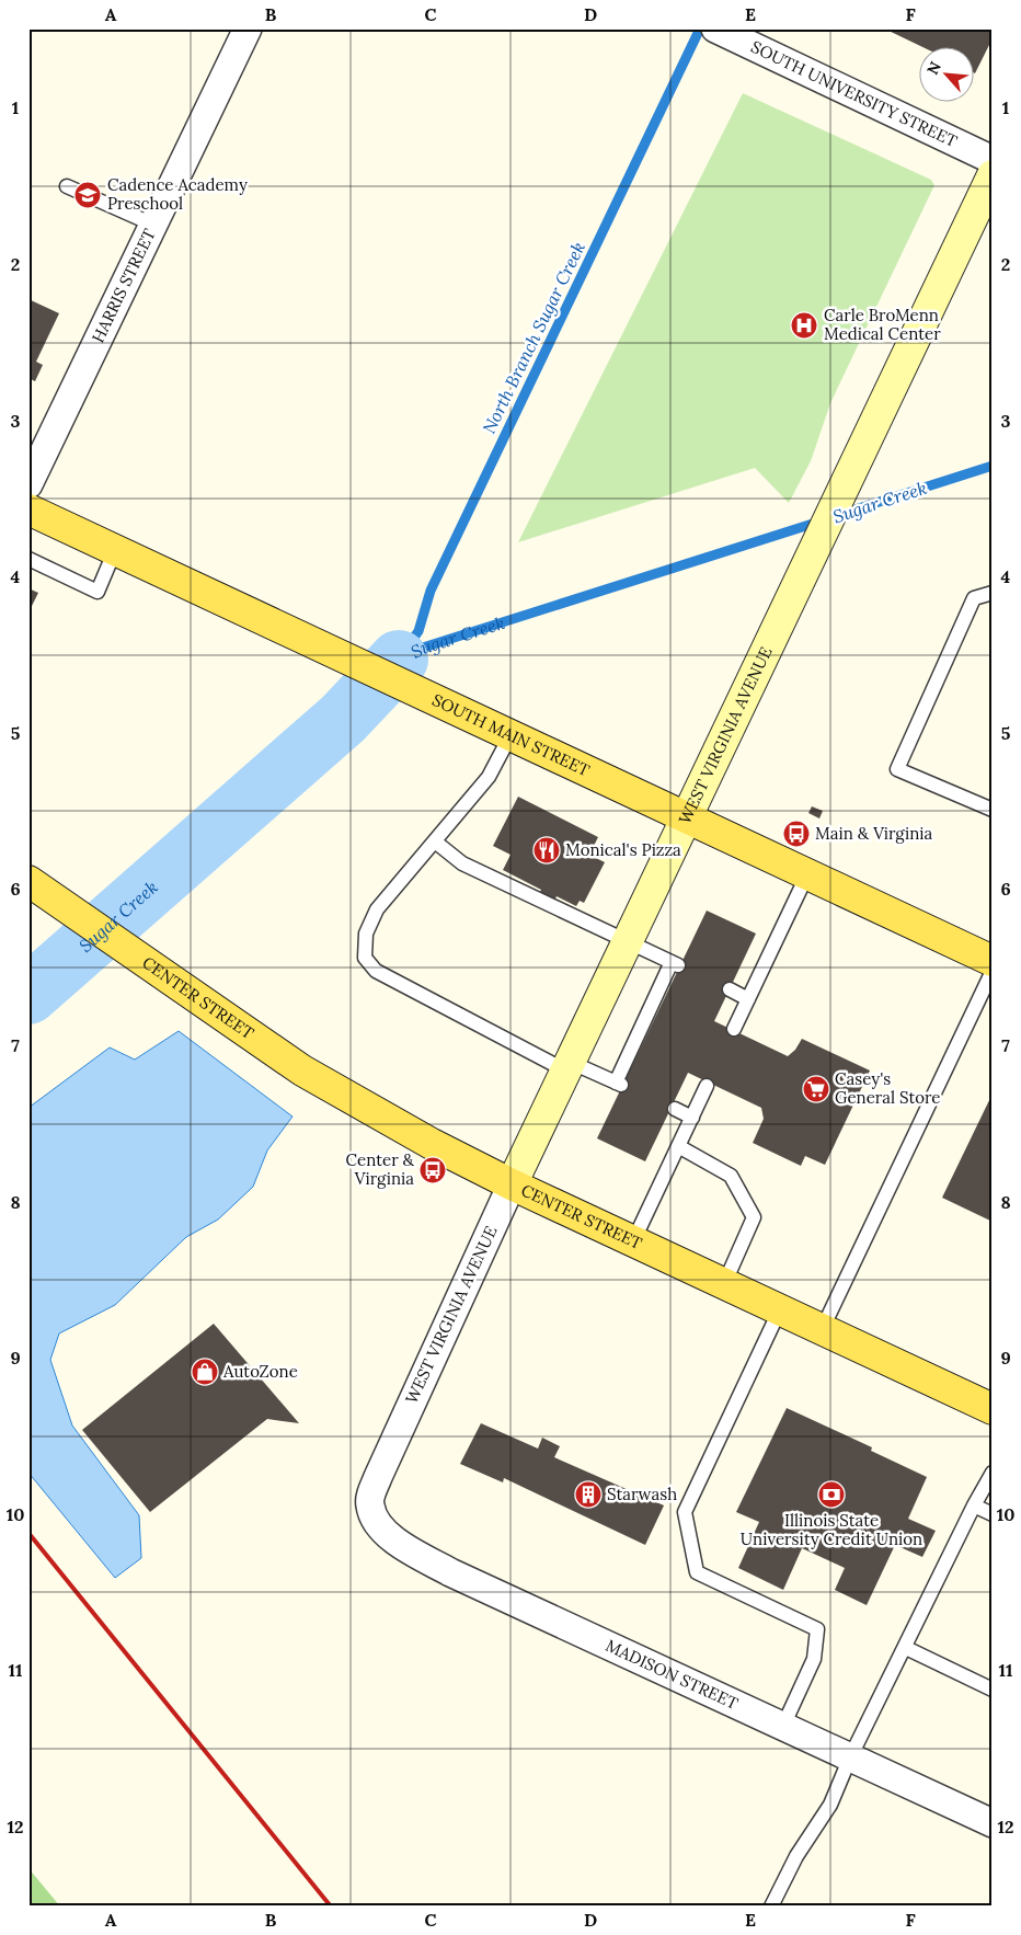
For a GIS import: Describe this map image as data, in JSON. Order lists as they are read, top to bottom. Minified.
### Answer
{"streets":{"main road":["SOUTH MAIN STREET","CENTER STREET"],"street":["SOUTH UNIVERSITY STREET","HARRIS STREET","WEST VIRGINIA AVENUE","MADISON STREET"]},"crossings":[["WEST VIRGINIA AVENUE","SOUTH MAIN STREET"],["WEST VIRGINIA AVENUE","CENTER STREET"],["WEST VIRGINIA AVENUE","MADISON STREET"]],"water":["North Branch Sugar Creek","Sugar Creek"],"places":{"school or university":["Cadence Academy Preschool"],"hospital":["Carle BroMenn Medical Center"],"bus stop":["Main & Virginia","Center & Virginia"],"restaurant":["Monical's Pizza"],"supermarket":["Casey's General Store"],"shop":["AutoZone"],"building":["Starwash"],"bank":["Illinois State University Credit Union"]},"north":"top left","grid":{"columns":["A","B","C","D","E","F"],"rows":["1","2","3","4","5","6","7","8","9","10","11","12"]}}
